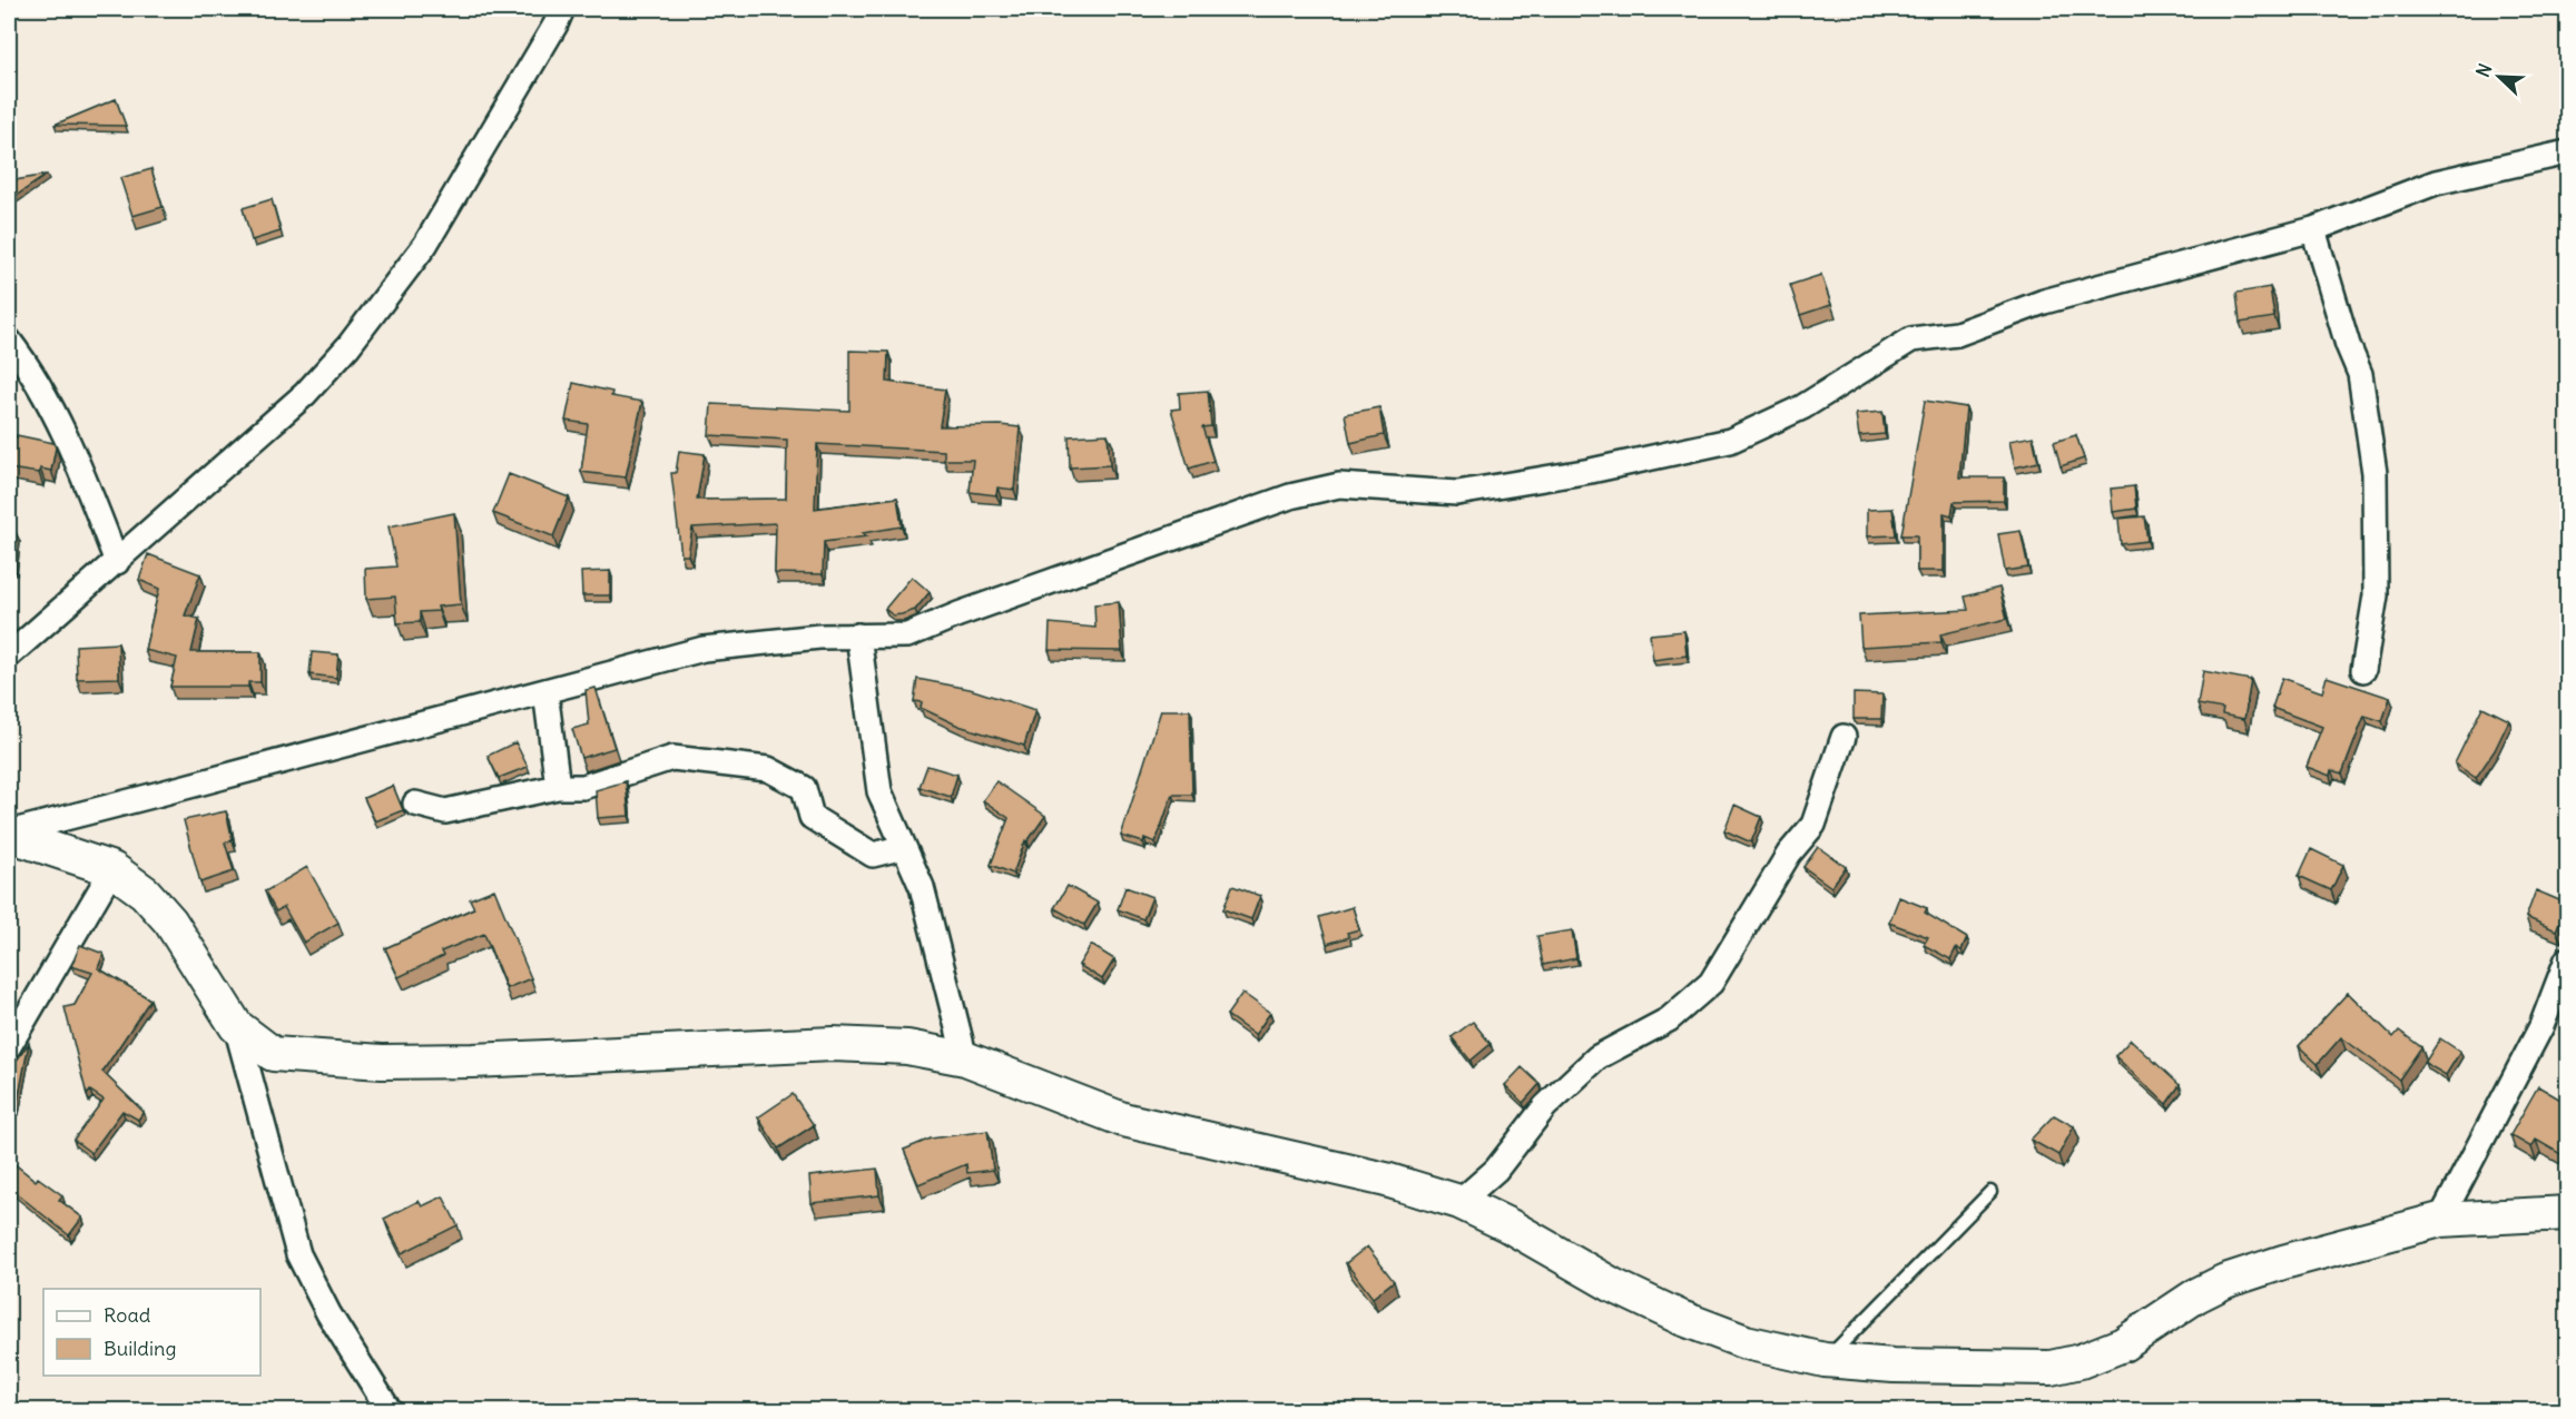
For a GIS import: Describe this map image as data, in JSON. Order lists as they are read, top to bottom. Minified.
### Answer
{"legend":["Road","Building"],"north":"top left"}
